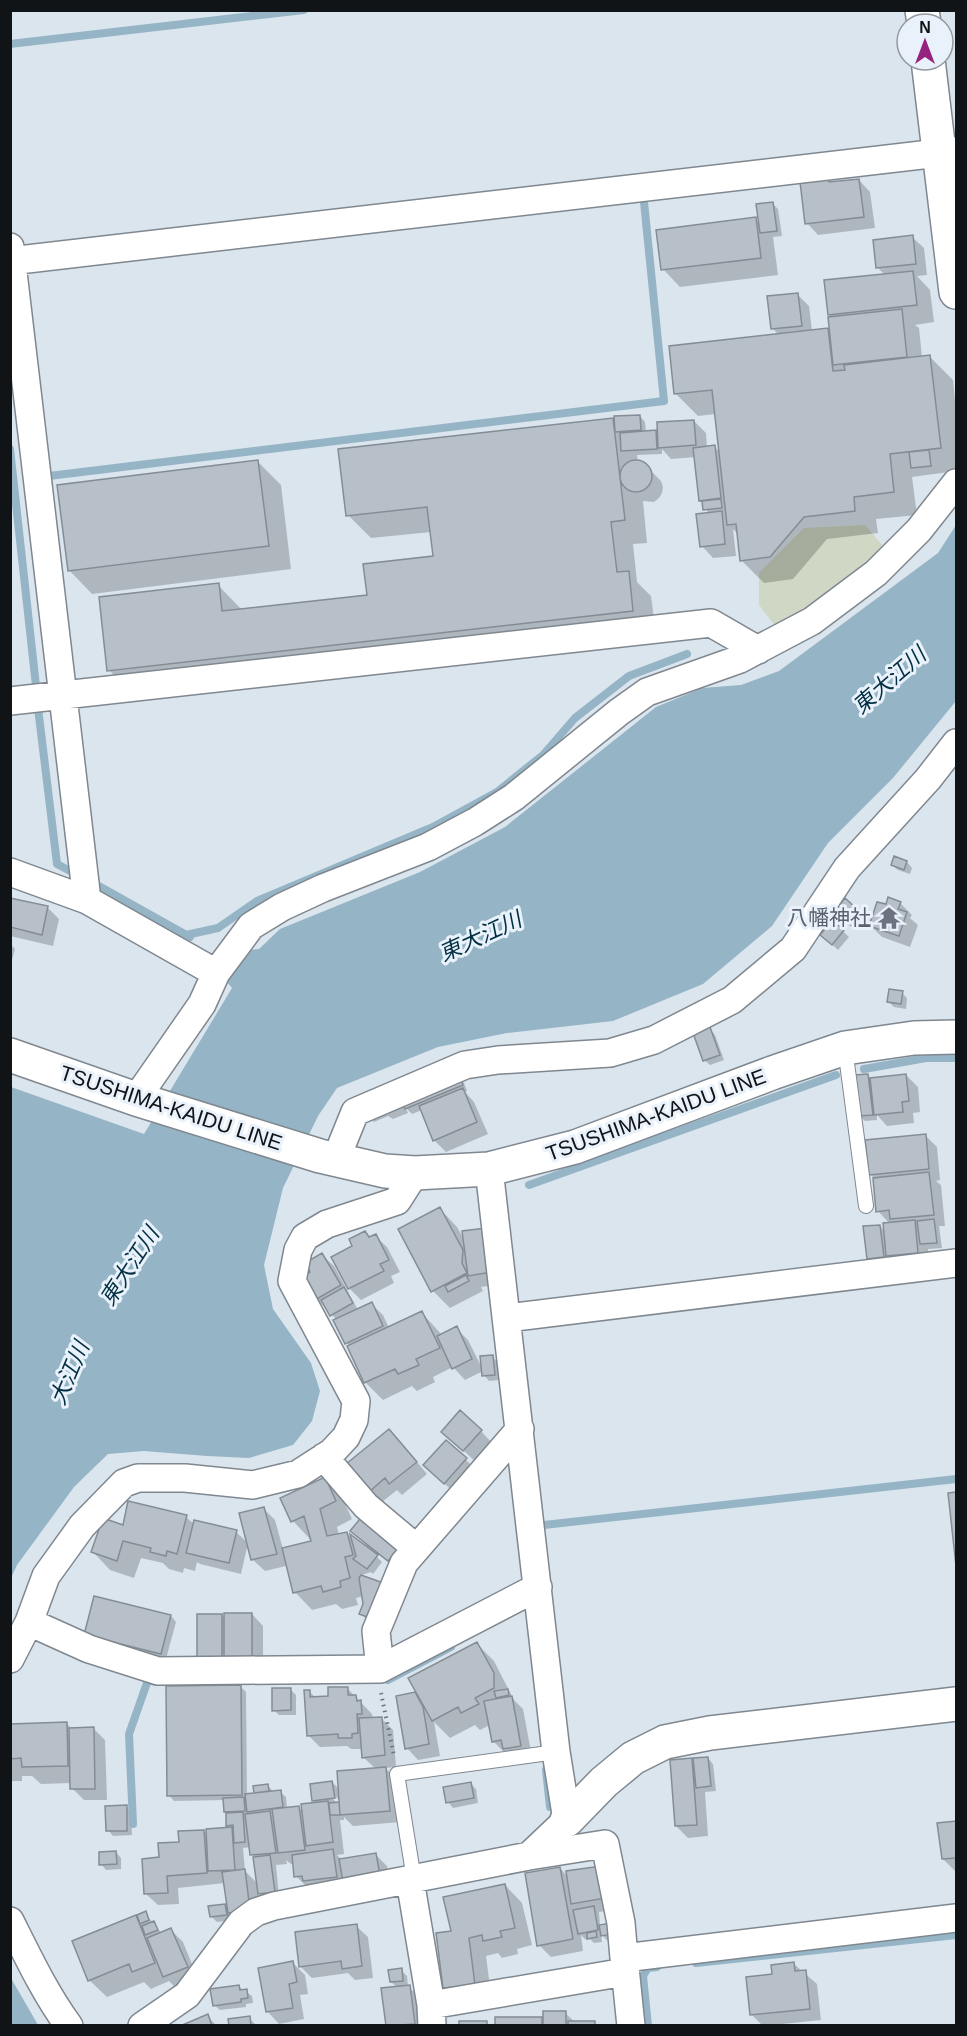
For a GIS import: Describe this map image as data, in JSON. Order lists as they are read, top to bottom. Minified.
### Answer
{"streets":{"main road":["TSUSHIMA-KAIDU LINE"]},"water":["東大江川","大江川"],"places":{"temple":["八幡神社"]},"north":"top"}
